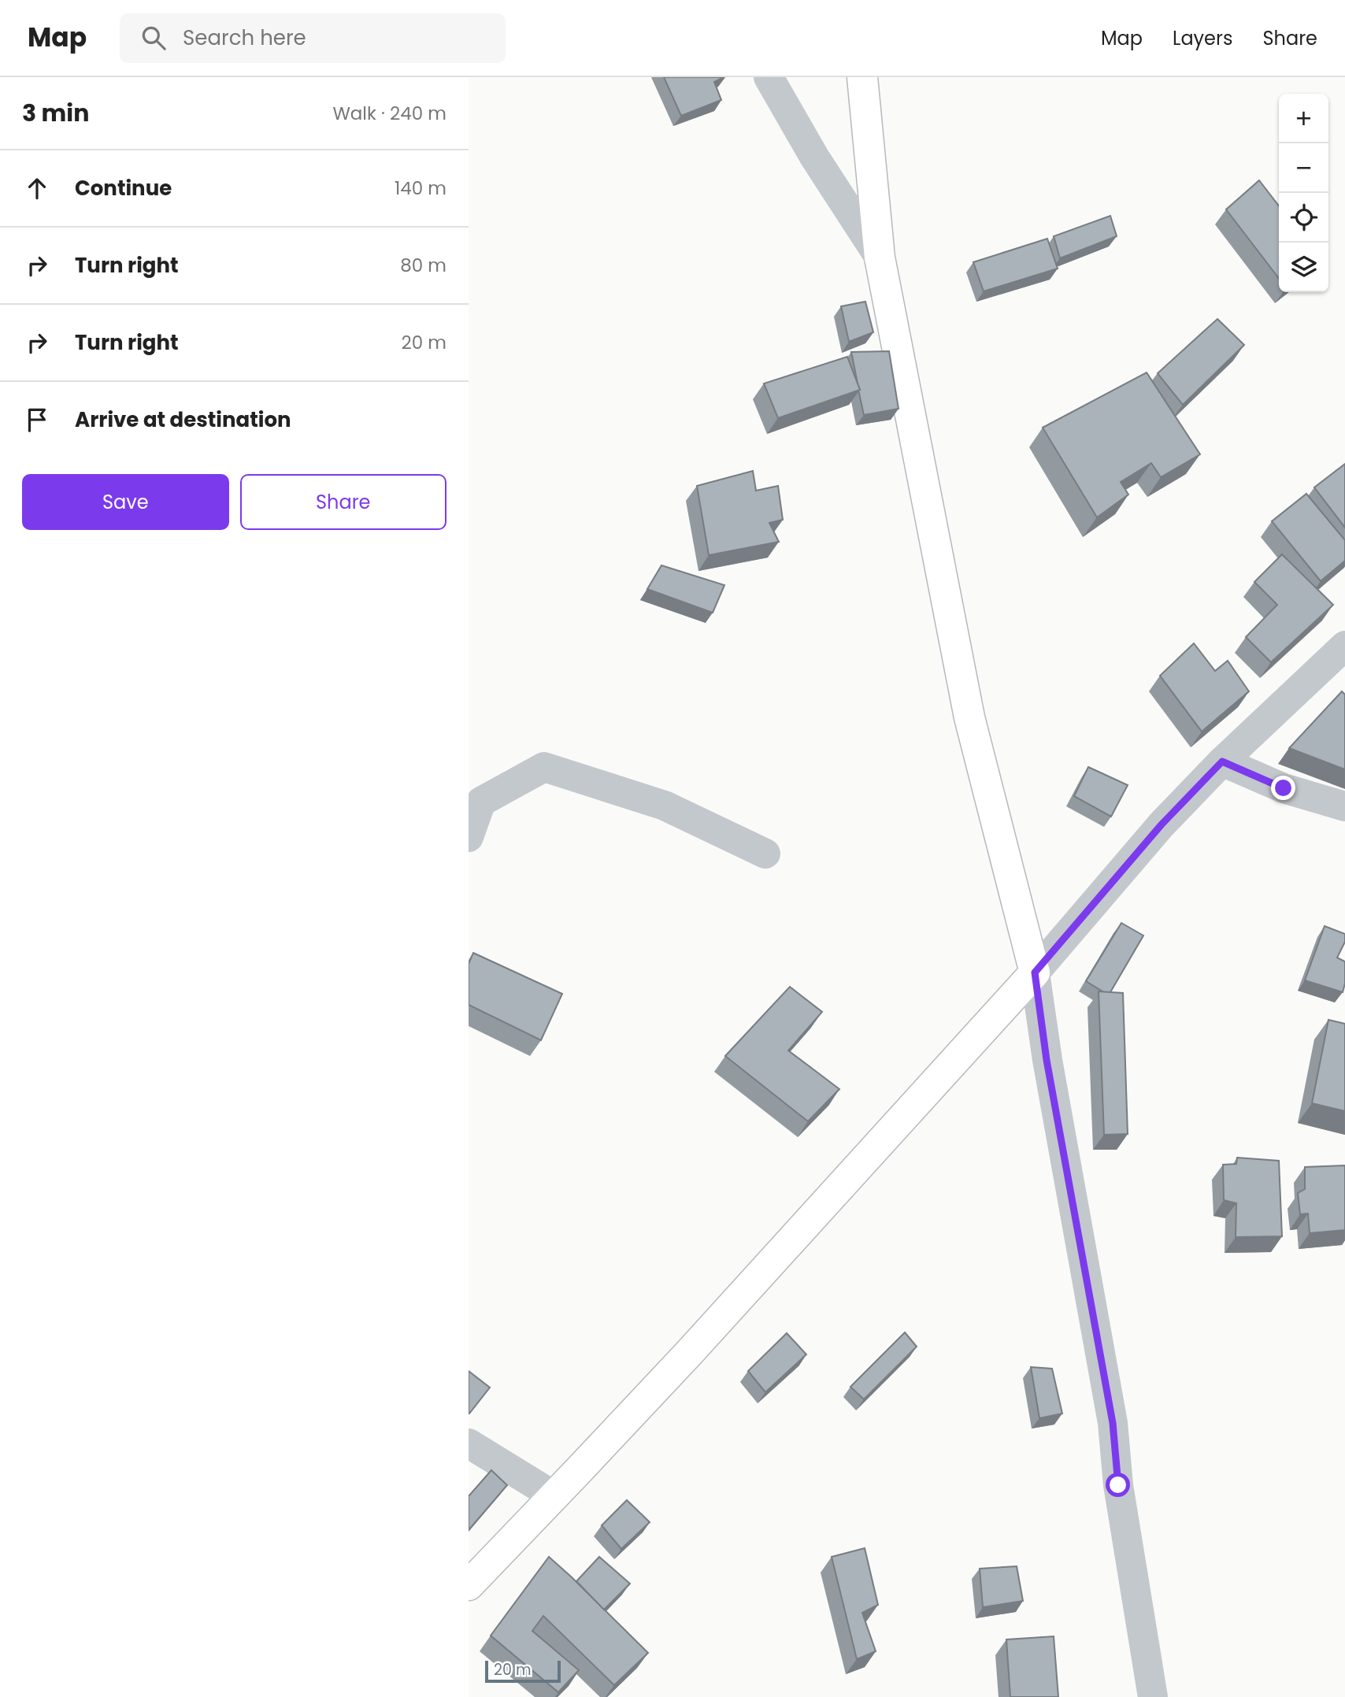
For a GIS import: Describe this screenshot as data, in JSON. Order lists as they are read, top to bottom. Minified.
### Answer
{"scale_bar":"20 m","page":{"header":"Map","search":"Search here","nav":["Map","Layers","Share"],"heading":["3 min","Walk · 240 m"],"map_buttons":["+","−"],"list":[["Continue","140 m"],["Turn right","80 m"],["Turn right","20 m"],"Arrive at destination"],"buttons":["Save","Share"],"scale":"20 m"}}
